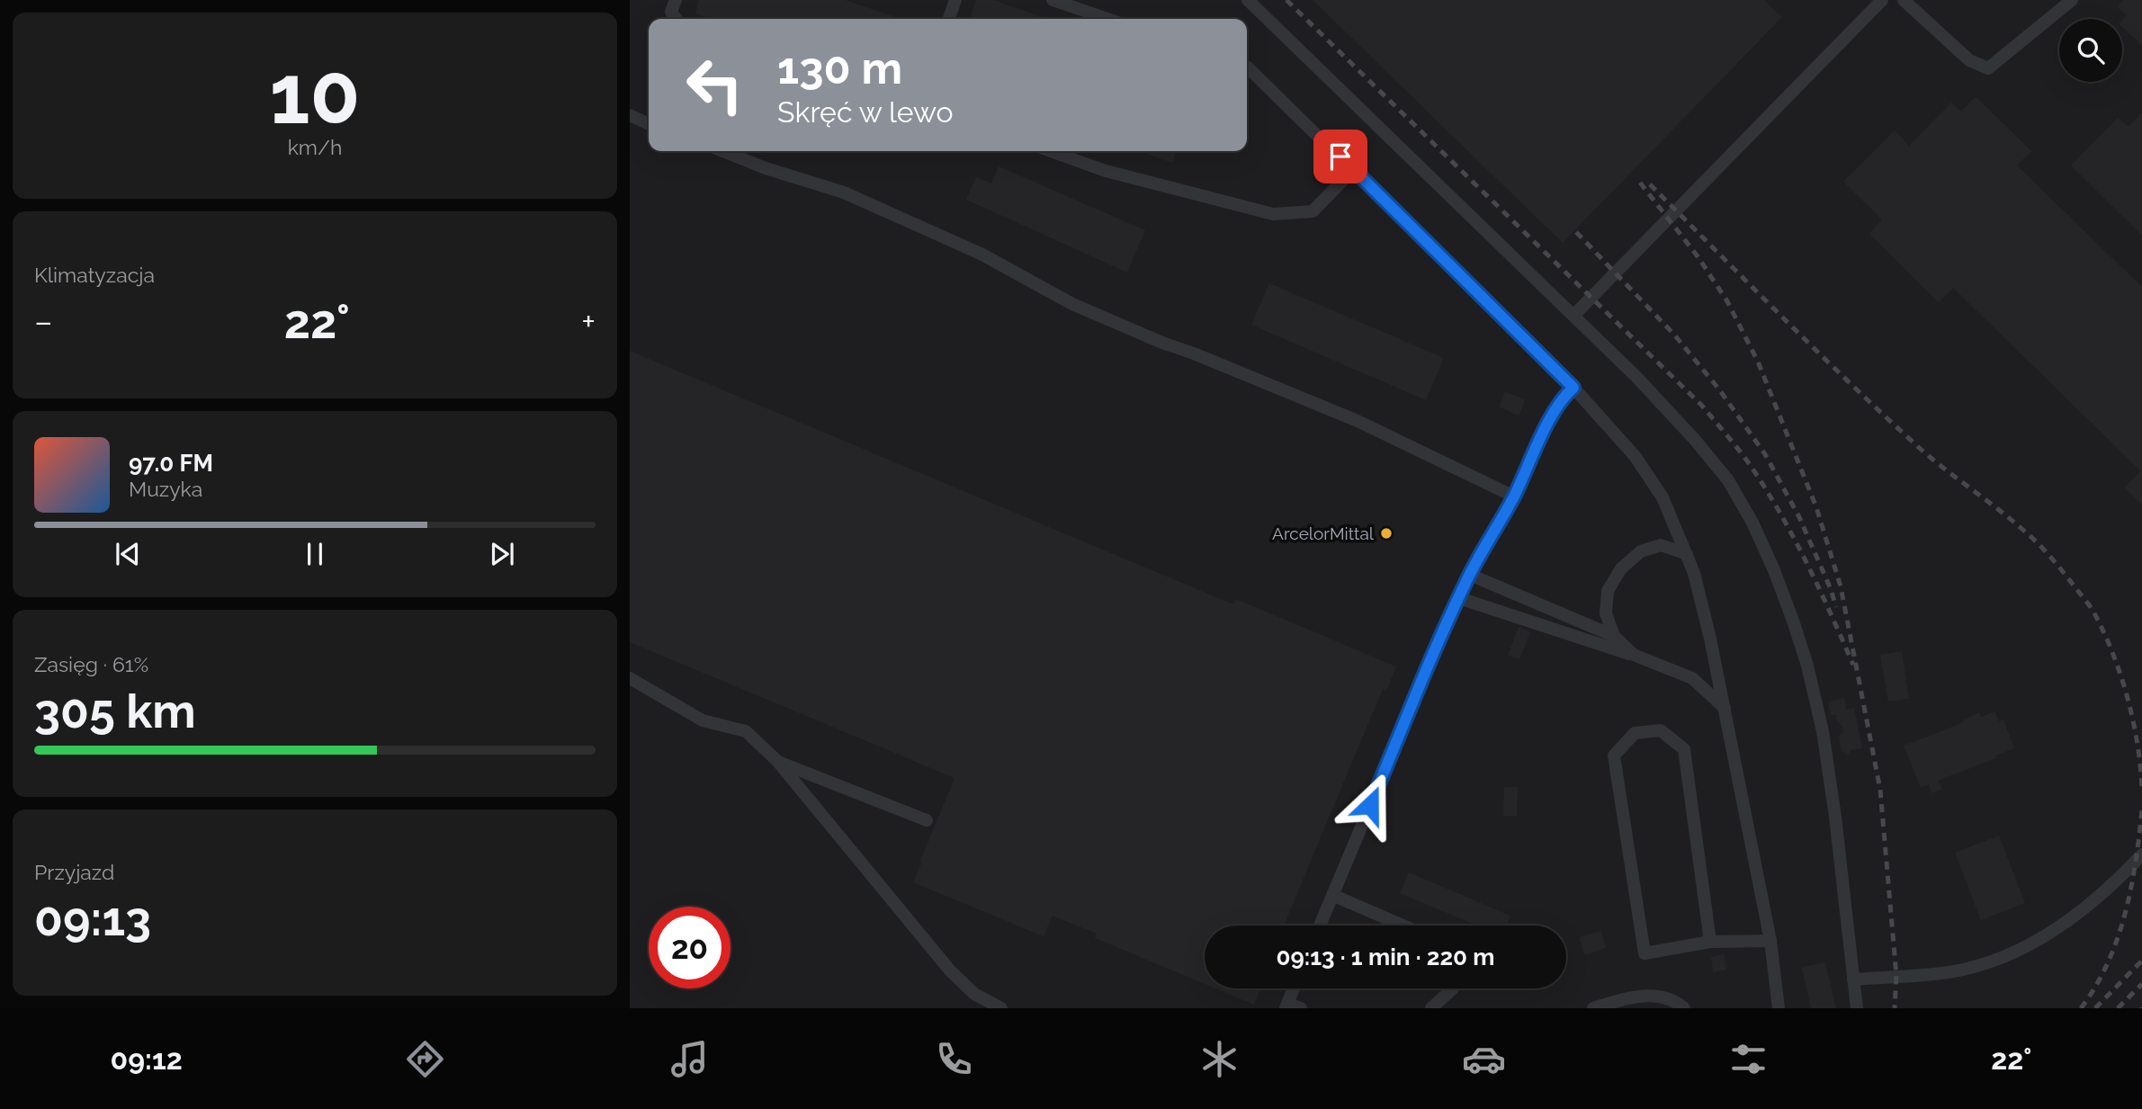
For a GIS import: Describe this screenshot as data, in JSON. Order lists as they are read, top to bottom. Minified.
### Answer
{"places":["ArcelorMittal"],"page":{"tile":[["10","km/h"],"Klimatyzacja",["Zasięg · 61%","305 km"],["Przyjazd","09:13"]],"turn":["130 m","Skręć w lewo"],"heat":["−","22°","+"],"song":["97.0 FM","Muzyka"],"limit":"20","trip":"09:13 · 1 min · 220 m","tabs":["09:12","22°"]}}
